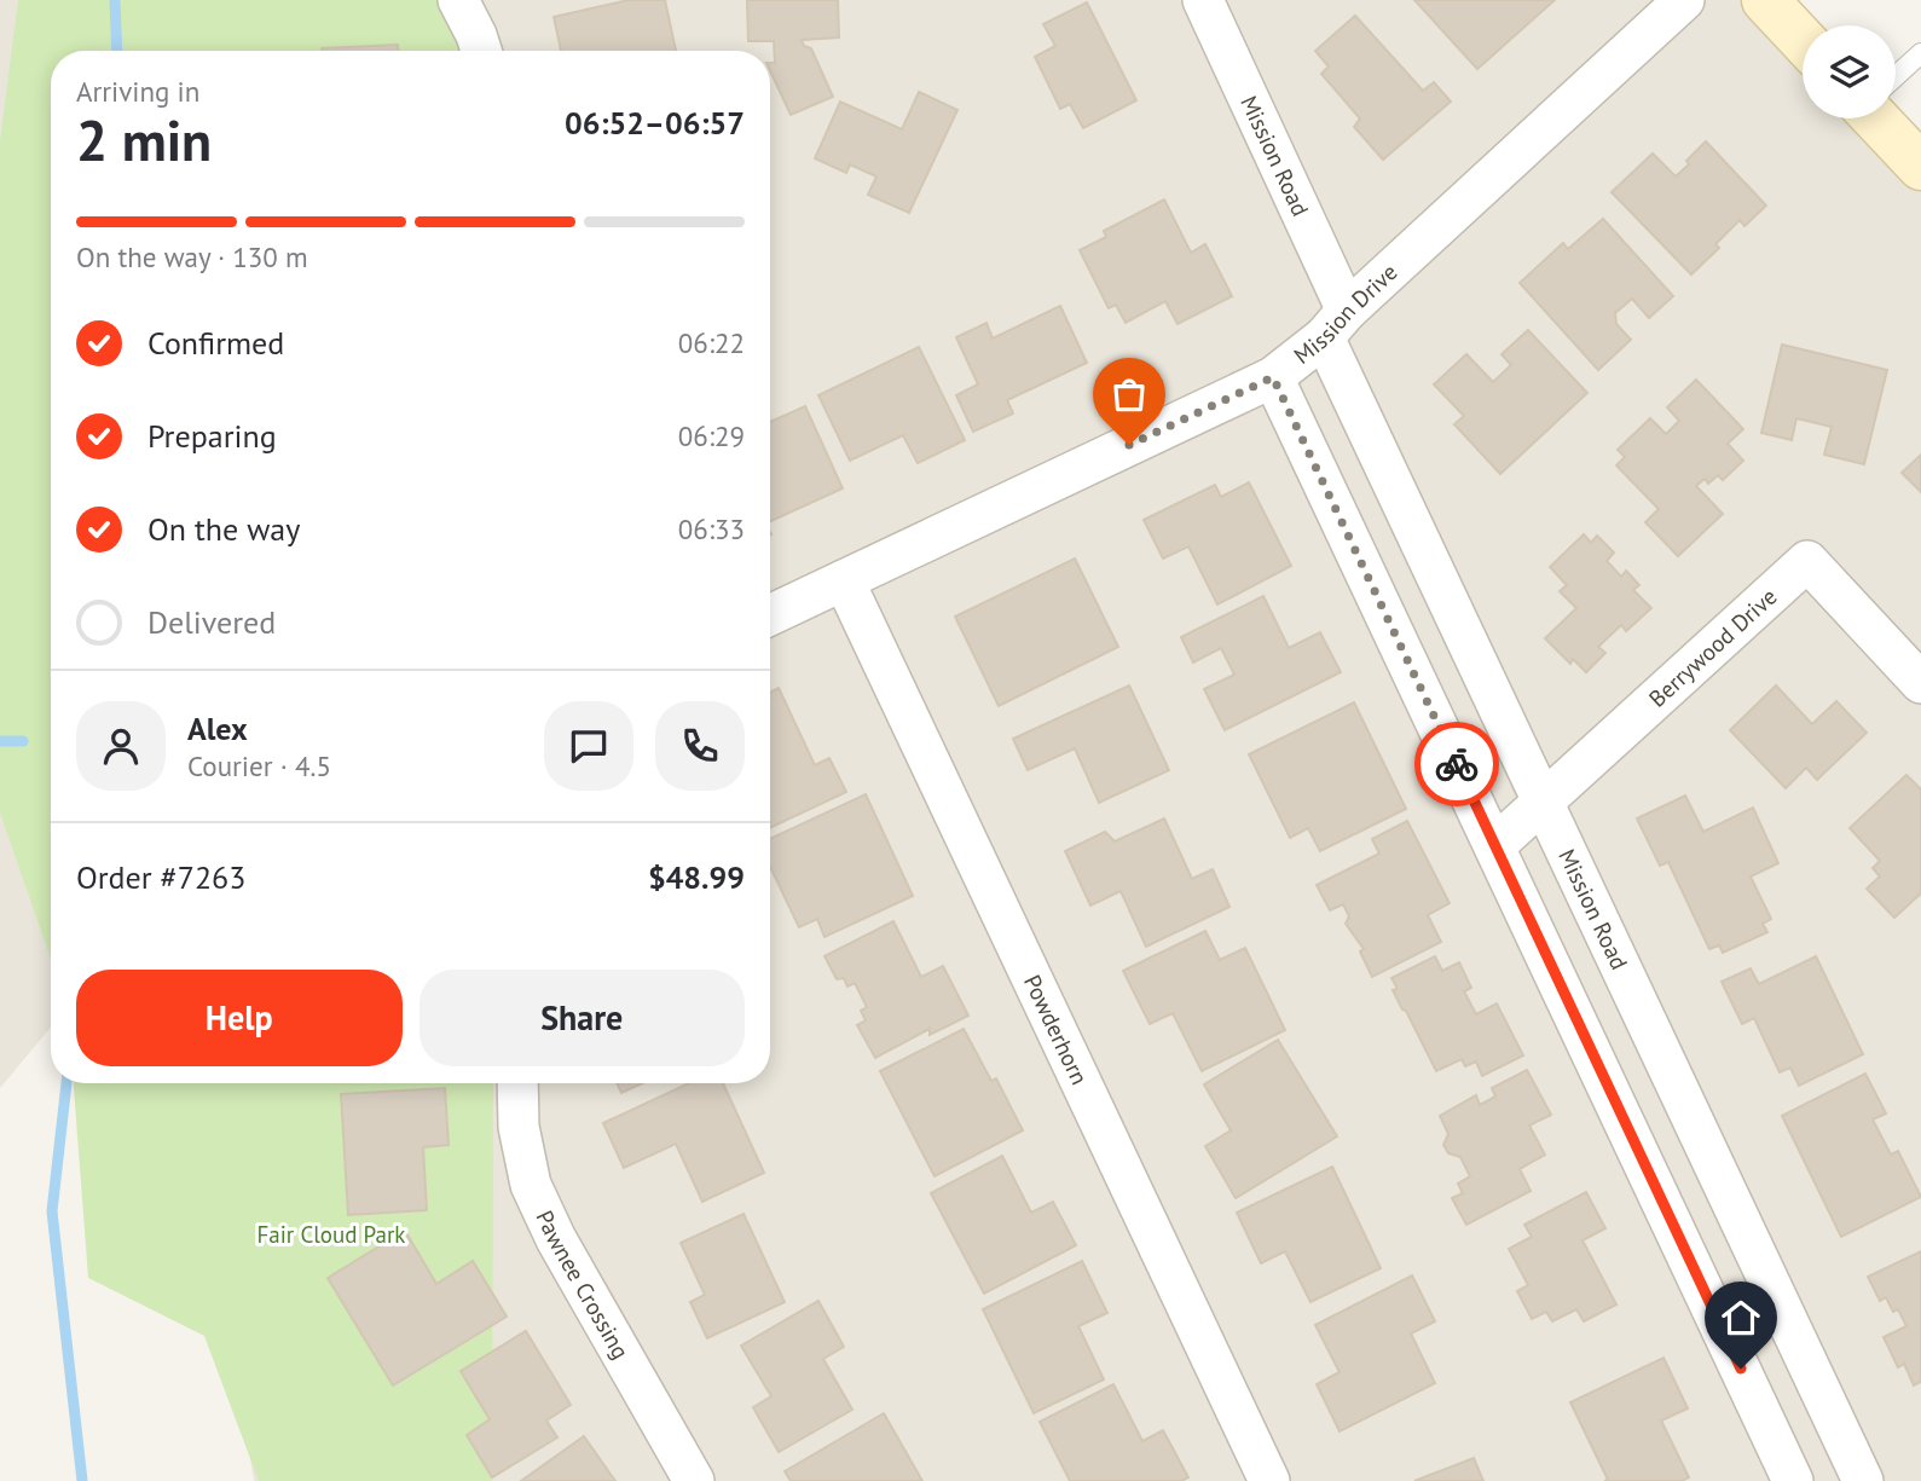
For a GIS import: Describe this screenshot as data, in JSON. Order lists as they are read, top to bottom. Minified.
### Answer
{"streets":{"street":["Mission Road","Mission Drive","Berrywood Drive","Powderhorn","Pawnee Crossing"]},"crossings":[["Mission Road","Mission Drive"],["Mission Road","Berrywood Drive"],["Mission Drive","Powderhorn"]],"parks":["Fair Cloud Park"],"page":{"heading":["2 min","Arriving in","06:52–06:57"],"panel":["Alex","Courier · 4.5","Order #7263","$48.99"],"bar":"On the way · 130 m","list":[["Confirmed","06:22"],["Preparing","06:29"],["On the way","06:33"],"Delivered"],"buttons":["Help","Share"]}}
